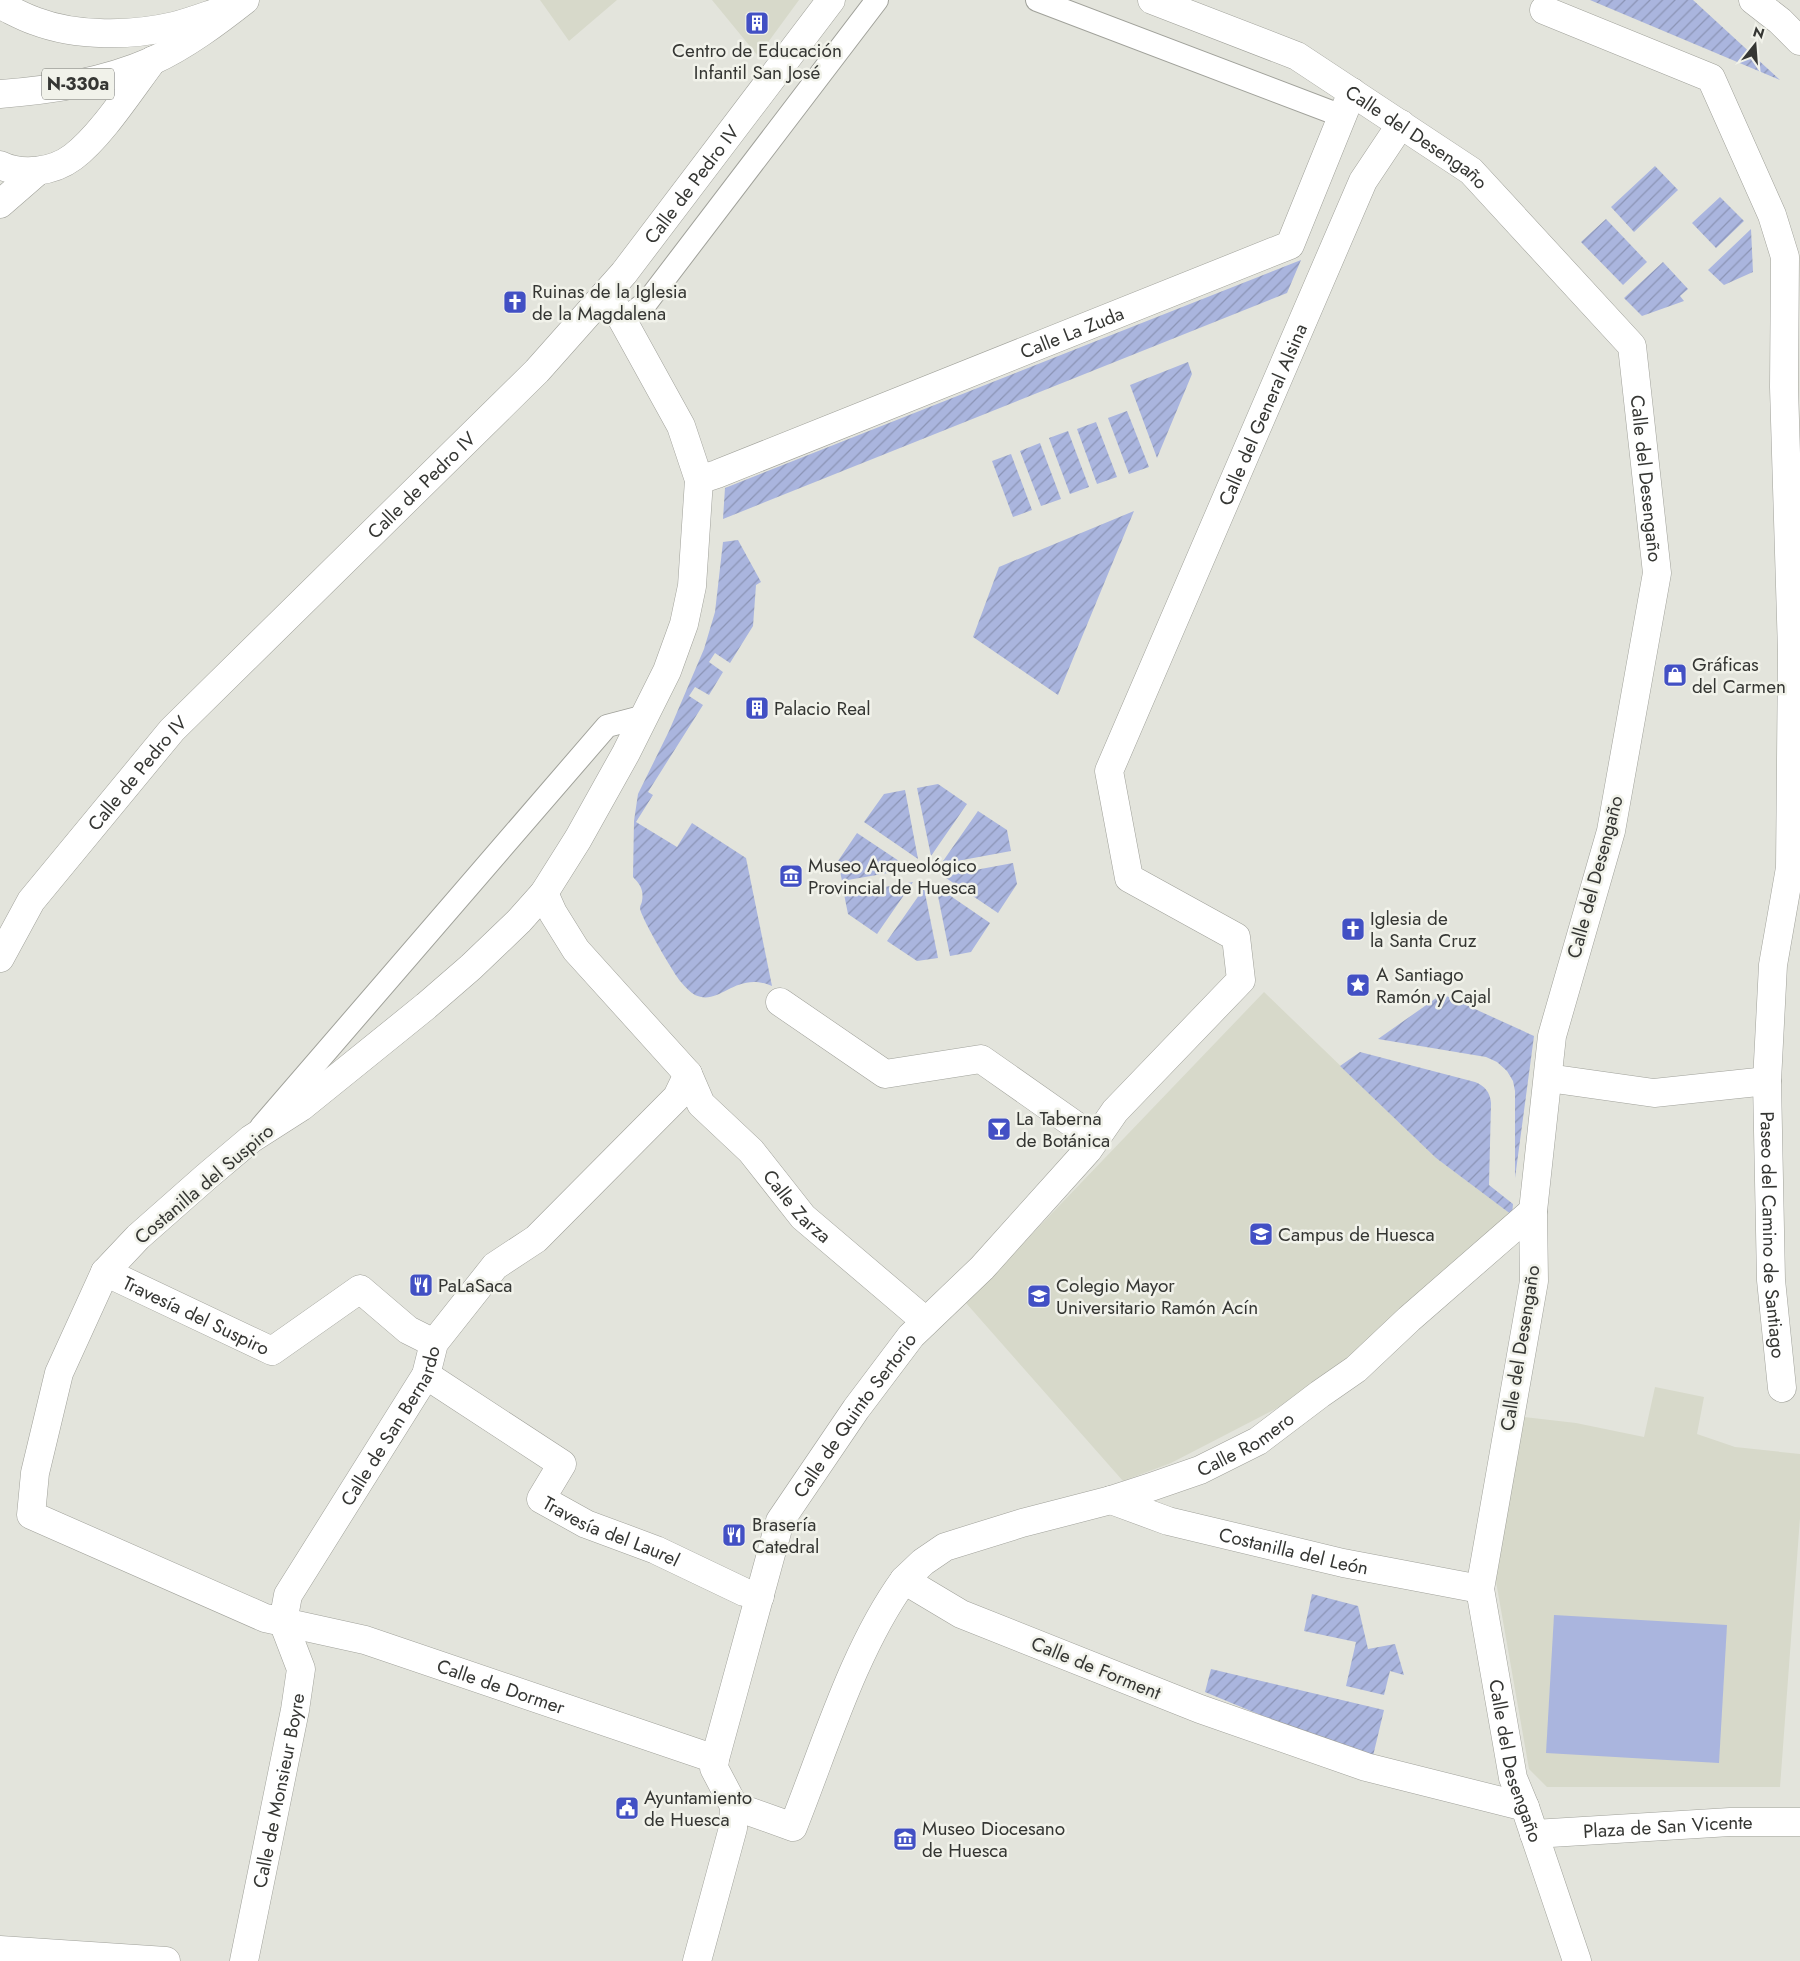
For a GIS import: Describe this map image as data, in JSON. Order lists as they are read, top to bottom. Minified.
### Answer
{"streets":{"main road":["N-330a","Calle del Desengaño","Calle de Pedro IV","Calle La Zuda","Calle del General Alsina","Costanilla del Suspiro","Calle Zarza","Paseo del Camino de Santiago","Travesía del Suspiro","Calle de Quinto Sertorio","Calle de San Bernardo","Calle Romero","Travesía del Laurel","Costanilla del León","Calle de Forment","Calle de Dormer","Calle de Monsieur Boyre","Plaza de San Vicente"]},"crossings":[["Calle del Desengaño","Calle La Zuda"],["Calle del Desengaño","Calle del General Alsina"],["Calle del Desengaño","Calle Romero"],["Calle del Desengaño","Costanilla del León"],["Calle del Desengaño","Calle de Forment"],["Calle del Desengaño","Plaza de San Vicente"],["Calle La Zuda","Costanilla del Suspiro"],["Calle del General Alsina","Calle de Quinto Sertorio"],["Costanilla del Suspiro","Calle Zarza"],["Costanilla del Suspiro","Travesía del Suspiro"],["Costanilla del Suspiro","Calle de Dormer"],["Calle Zarza","Calle de Quinto Sertorio"],["Calle Zarza","Calle de San Bernardo"],["Travesía del Suspiro","Calle de San Bernardo"],["Calle de Quinto Sertorio","Travesía del Laurel"],["Calle de Quinto Sertorio","Calle de Dormer"],["Calle de San Bernardo","Travesía del Laurel"],["Calle de San Bernardo","Calle de Dormer"],["Calle de San Bernardo","Calle de Monsieur Boyre"],["Calle Romero","Costanilla del León"],["Calle Romero","Calle de Forment"],["Calle de Dormer","Calle de Monsieur Boyre"]],"places":{"building":["Centro de Educación Infantil San José","Palacio Real"],"church":["Ruinas de la Iglesia de la Magdalena","Iglesia de la Santa Cruz"],"shop":["Gráficas del Carmen"],"museum":["Museo Arqueológico Provincial de Huesca","Museo Diocesano de Huesca"],"place":["A Santiago Ramón y Cajal"],"bar":["La Taberna de Botánica"],"school or university":["Campus de Huesca","Colegio Mayor Universitario Ramón Acín"],"restaurant":["PaLaSaca","Brasería Catedral"],"public building":["Ayuntamiento de Huesca"]},"north":"top"}
